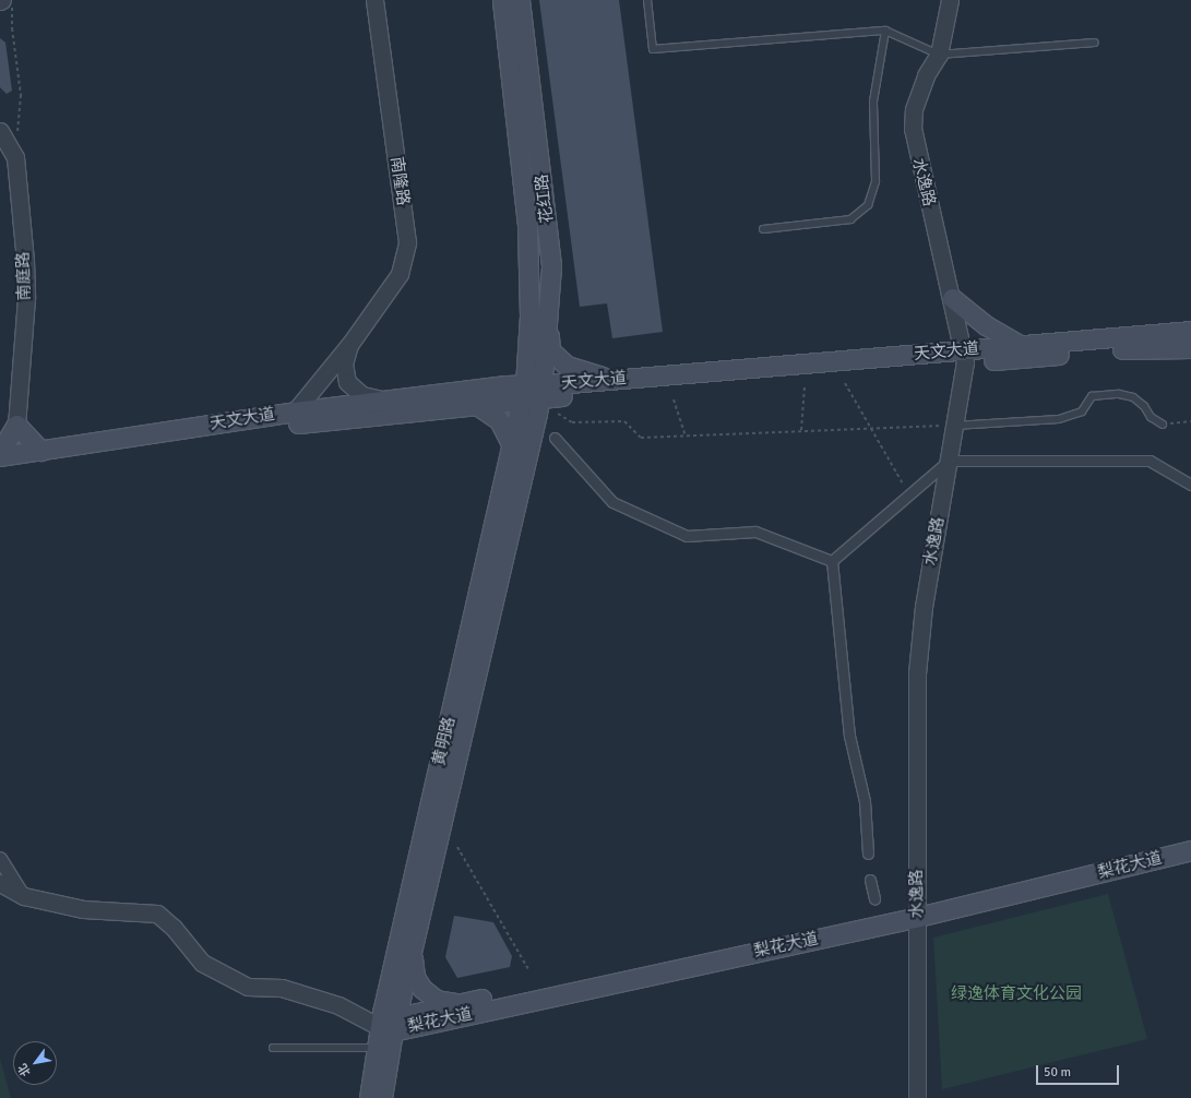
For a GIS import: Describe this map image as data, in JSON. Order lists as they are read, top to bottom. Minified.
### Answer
{"streets":{"main road":["花红路","天文大道","黄明路","梨花大道"],"street":["南隆路","水逸路","南庭路"]},"crossings":[["南隆路","天文大道"],["水逸路","天文大道"],["水逸路","梨花大道"],["花红路","天文大道"],["花红路","黄明路"],["天文大道","黄明路"],["黄明路","梨花大道"]],"parks":["绿逸体育文化公园"],"scale_bar":"50 m","north":"bottom left"}
